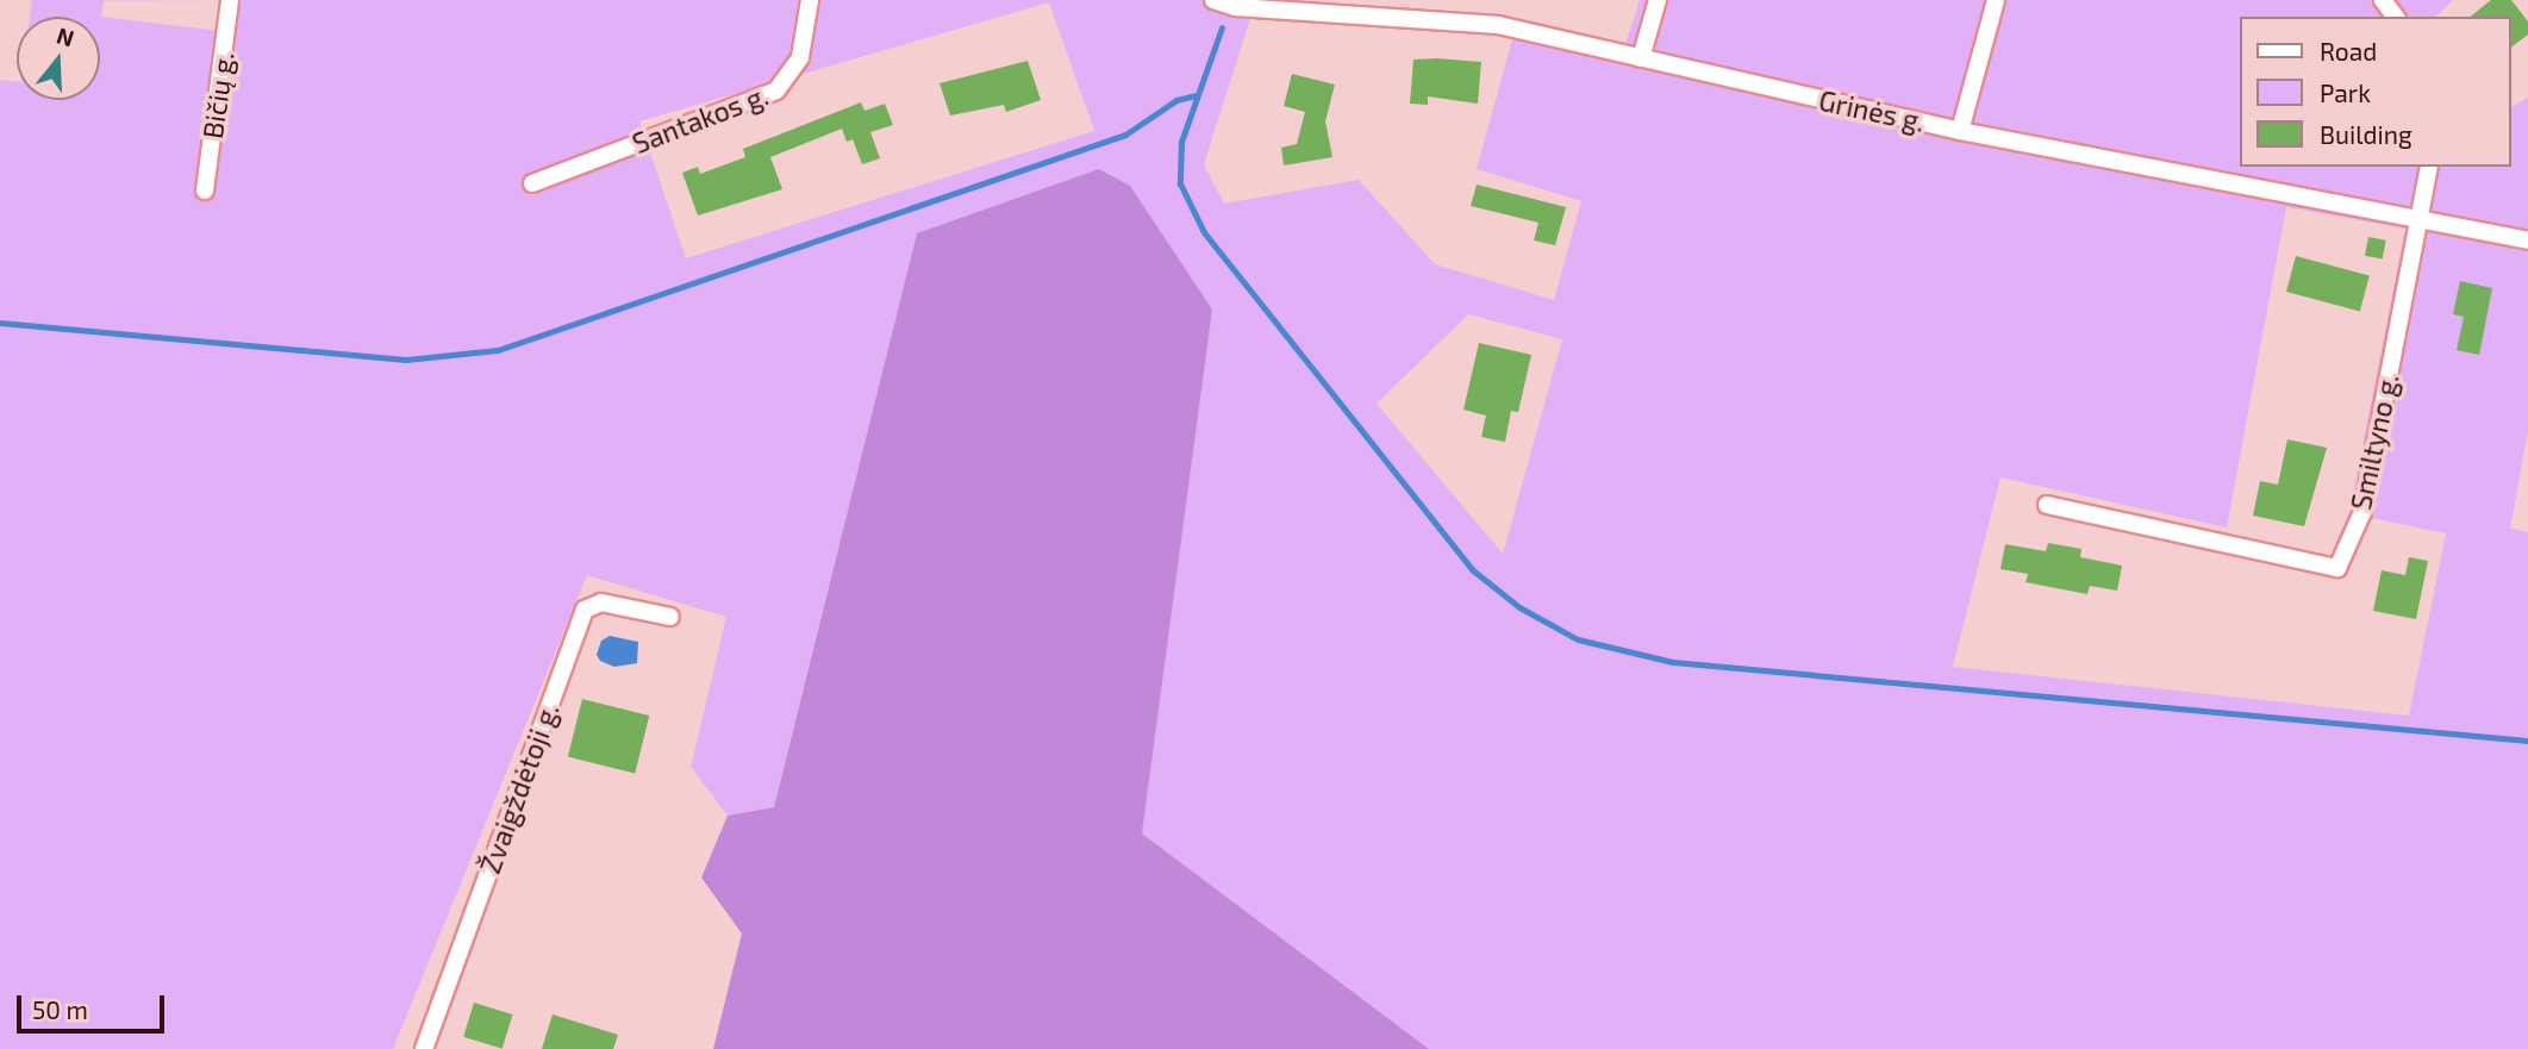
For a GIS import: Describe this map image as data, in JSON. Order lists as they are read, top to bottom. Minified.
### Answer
{"streets":{"street":["Bičių g.","Grinės g.","Santakos g.","Smiltyno g.","Žvaigždėtoji g."]},"crossings":[["Grinės g.","Smiltyno g."]],"legend":["Road","Park","Building"],"scale_bar":"50 m","north":"top"}
